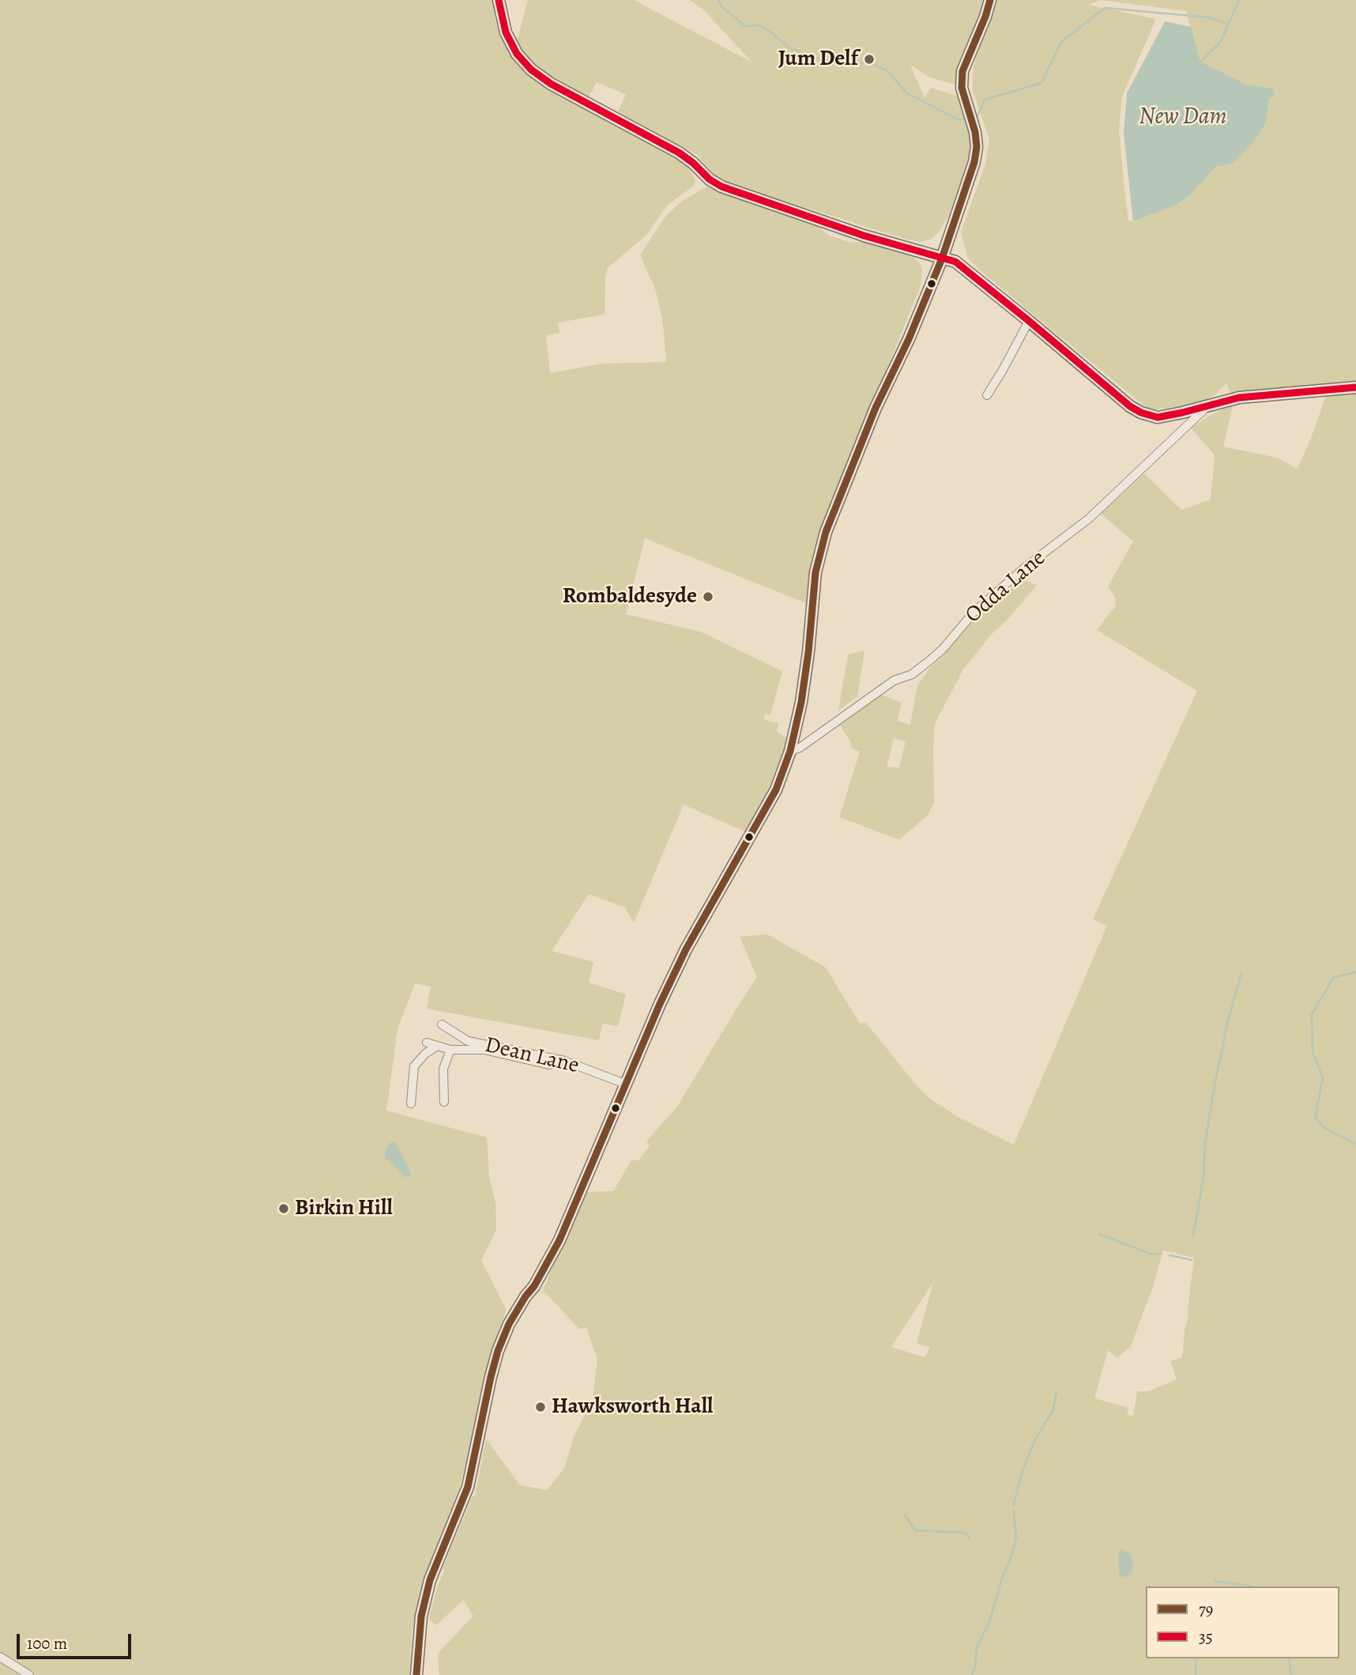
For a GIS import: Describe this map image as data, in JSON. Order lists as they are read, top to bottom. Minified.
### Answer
{"streets":{"street":["Odda Lane","Dean Lane"]},"water":["New Dam"],"places":["Jum Delf","Rombaldesyde","Birkin Hill","Hawksworth Hall"],"lines":["transit line 79","transit line 35"],"legend":["79","35"],"scale_bar":"100 m"}
